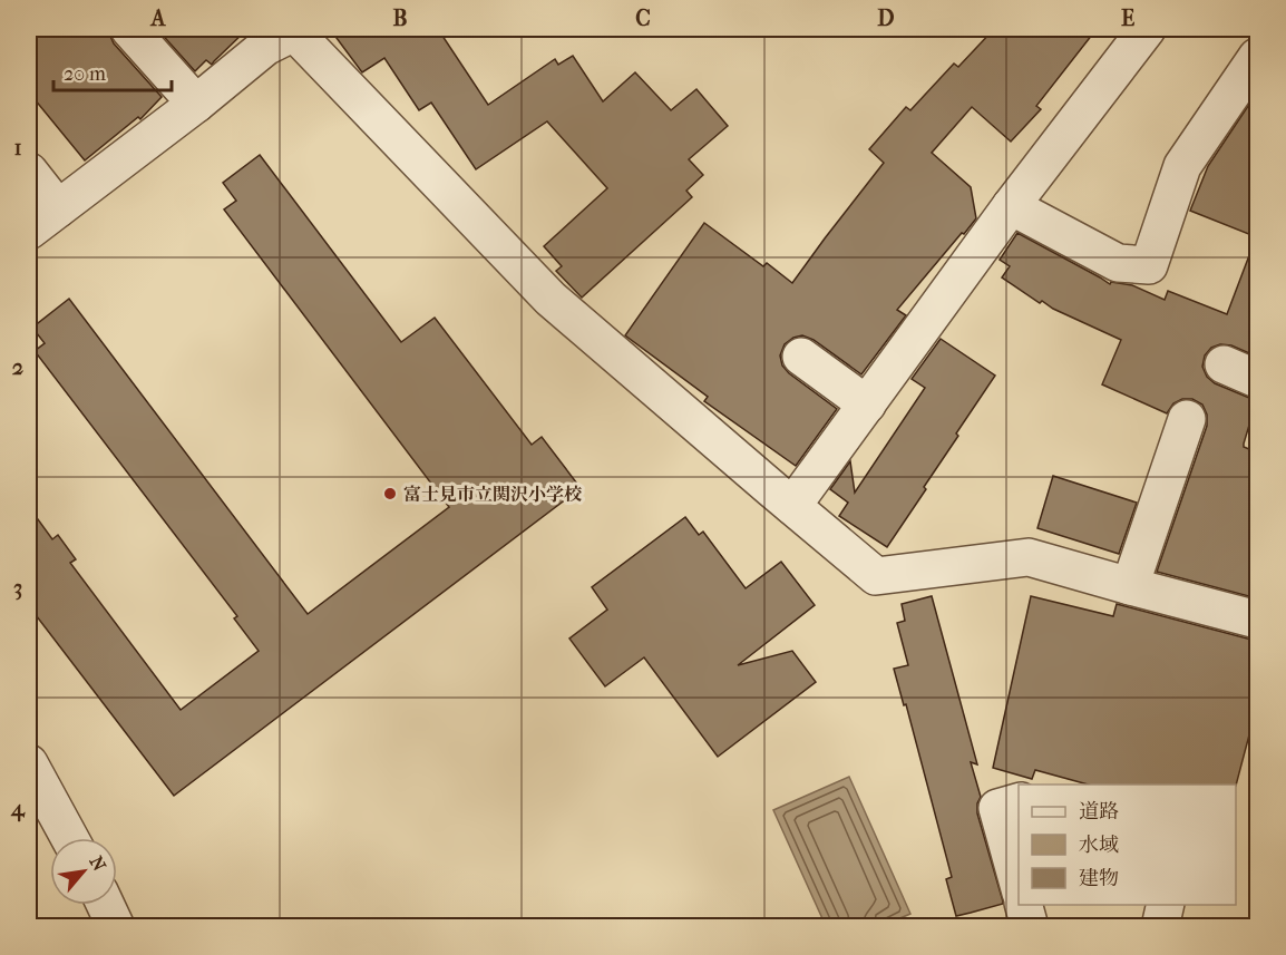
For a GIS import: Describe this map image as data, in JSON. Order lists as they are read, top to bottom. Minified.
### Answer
{"places":["富士見市立関沢小学校"],"legend":["道路","水域","建物"],"scale_bar":"20 m","north":"top right","grid":{"columns":["A","B","C","D","E"],"rows":["1","2","3","4"]}}
